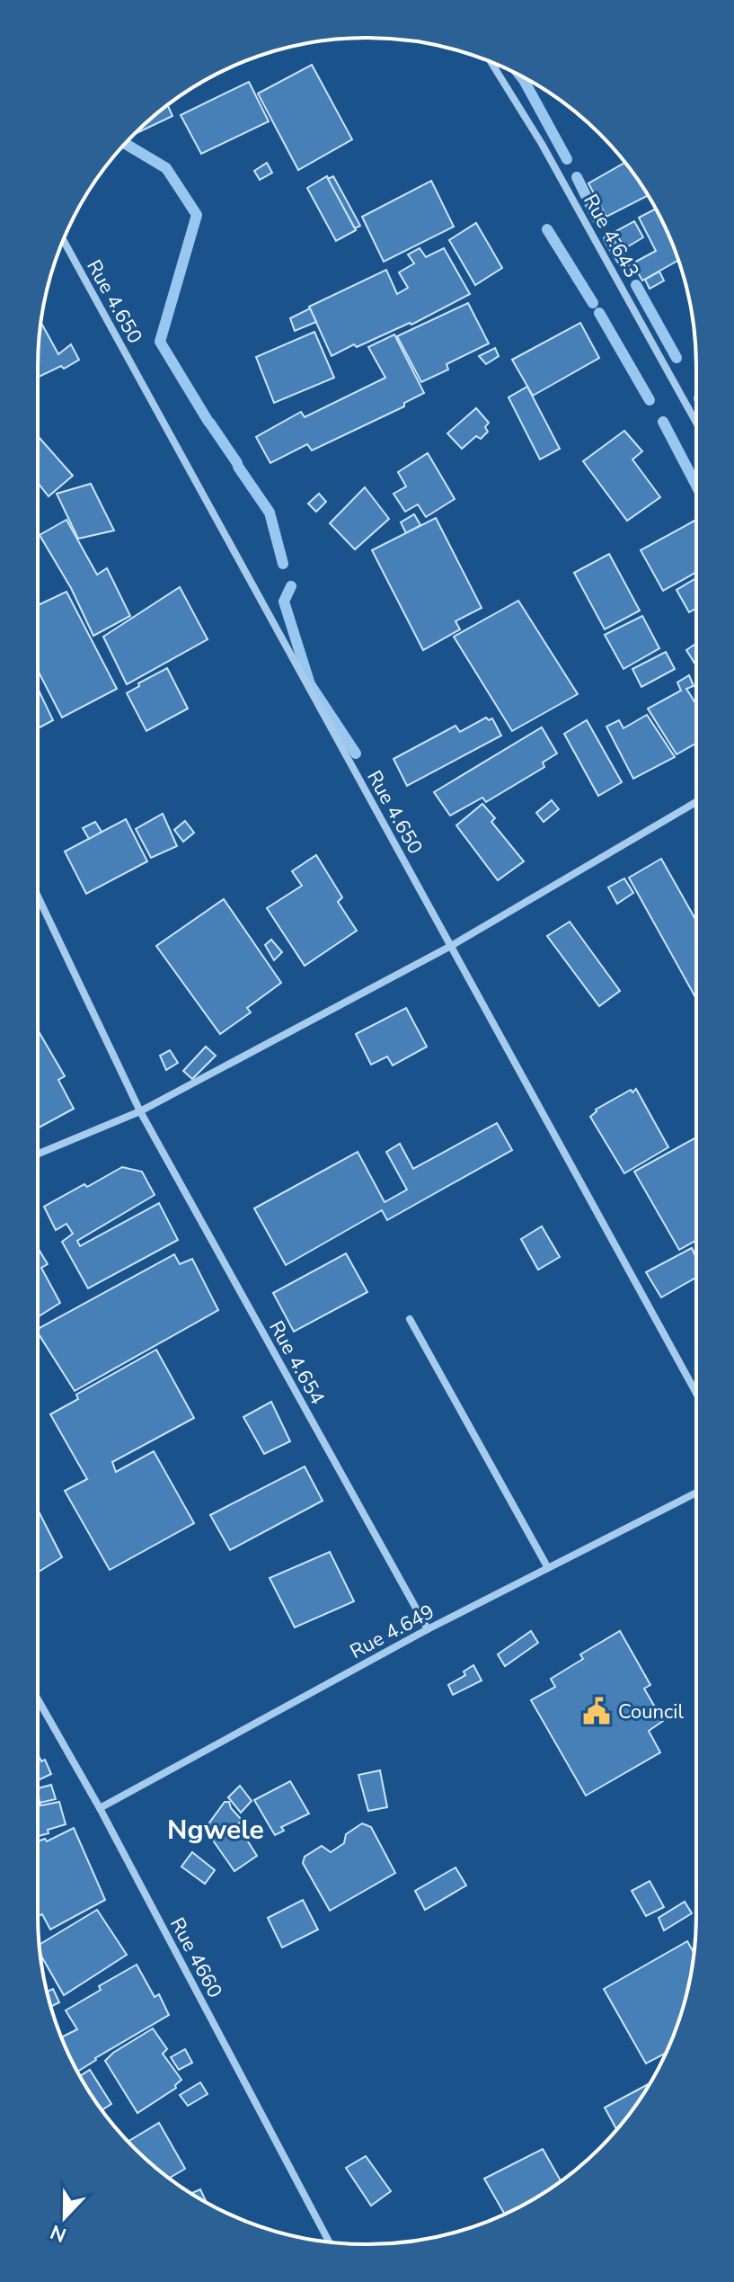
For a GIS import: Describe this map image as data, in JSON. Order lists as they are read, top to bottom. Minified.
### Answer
{"streets":{"street":["Rue 4.643","Rue 4.650","Rue 4.654","Rue 4.649","Rue 4660"]},"crossings":[["Rue 4.654","Rue 4.649"],["Rue 4.649","Rue 4660"]],"districts":["Ngwele"],"places":{"public building":["Council"]},"north":"bottom"}
